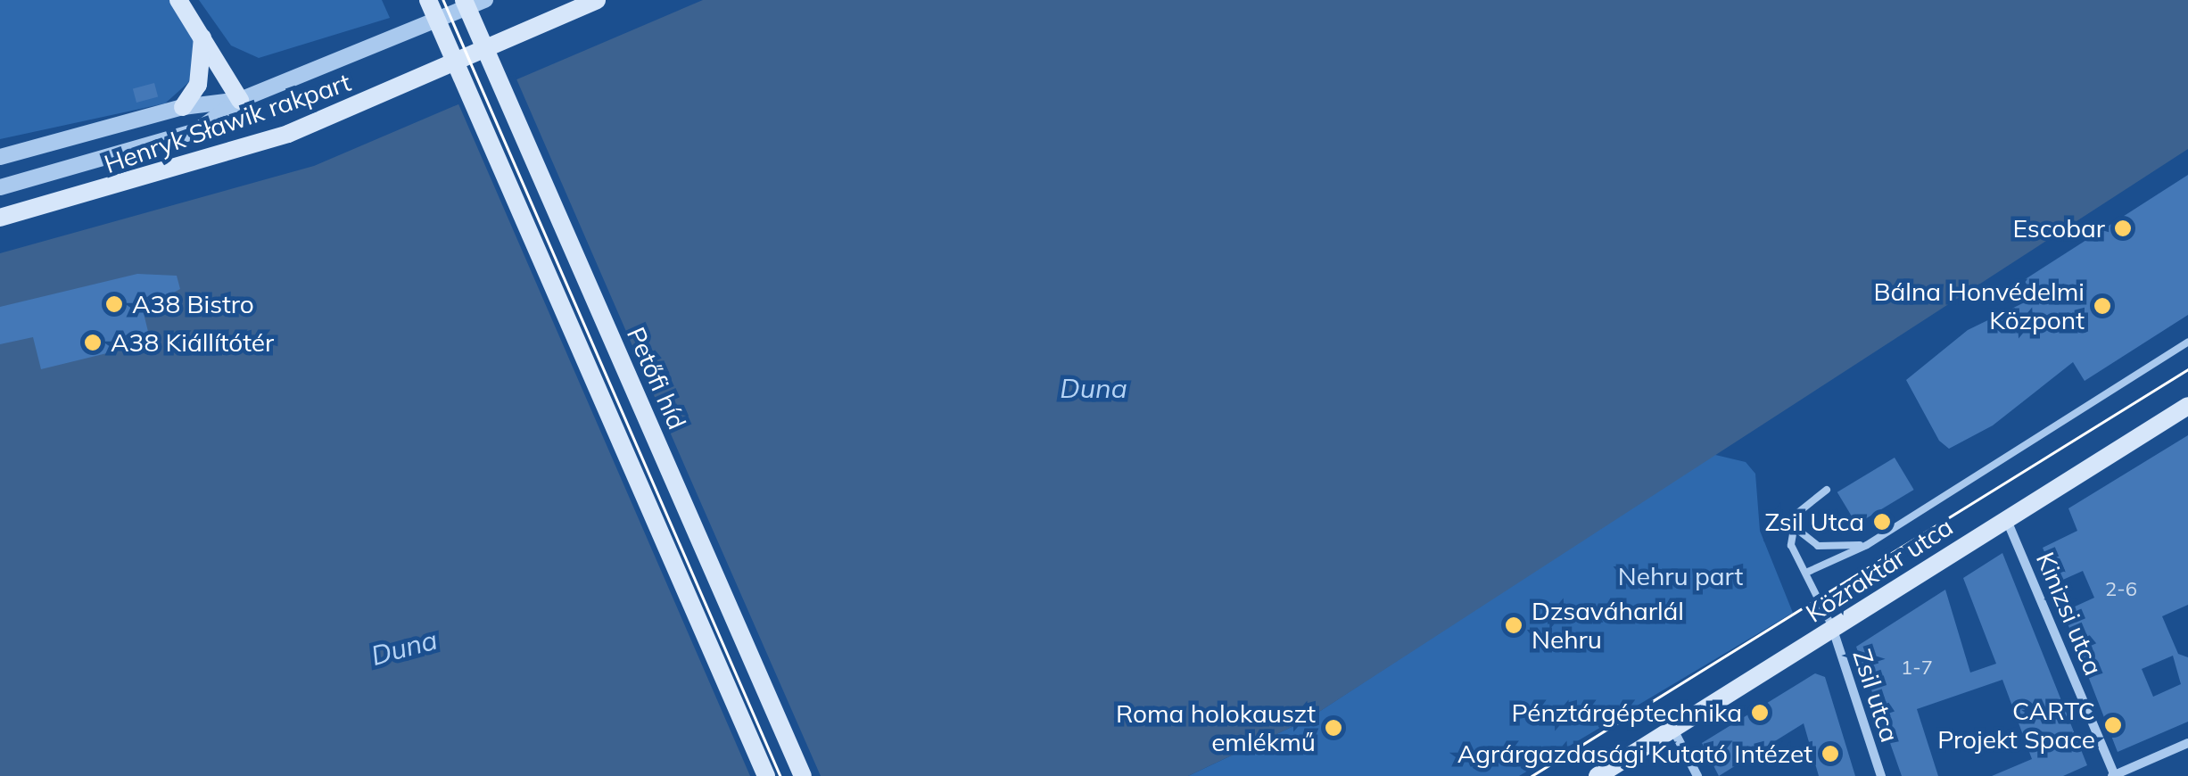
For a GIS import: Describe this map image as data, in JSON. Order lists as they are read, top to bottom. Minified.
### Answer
{"streets":{"main road":["Henryk Sławik rakpart","Petőfi híd","Közraktár utca"],"street":["Kinizsi utca","Zsil utca"]},"crossings":[["Közraktár utca","Kinizsi utca"],["Közraktár utca","Zsil utca"]],"water":["Duna"],"parks":["Nehru part"],"places":["Escobar","A38 Bistro","Bálna Honvédelmi Központ","A38 Kiállítótér","Zsil Utca","Dzsaváharlál Nehru","Pénztárgéptechnika","CARTC Projekt Space","Roma holokauszt emlékmű","Agrárgazdasági Kutató Intézet"],"house_numbers":["2-6","1-7"]}
